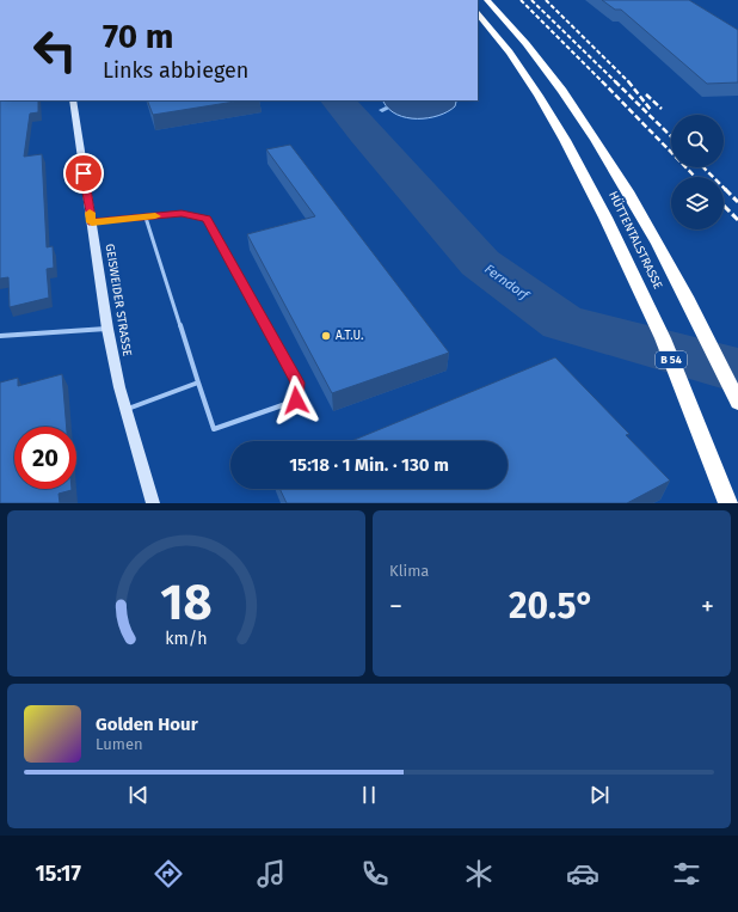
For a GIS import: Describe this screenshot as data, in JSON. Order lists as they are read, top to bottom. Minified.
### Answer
{"streets":{"highway":["HÜTTENTALSTRASSE","B 54"],"main road":["GEISWEIDER STRASSE"]},"water":["Ferndorf"],"places":["A.T.U."],"page":{"turn":["70 m","Links abbiegen"],"limit":"20","trip":"15:18 · 1 Min. · 130 m","tile":"Klima","heat":["−","20.5°","+"],"song":["Golden Hour","Lumen"],"tabs":"15:17","gauge":["18","km/h"]}}
